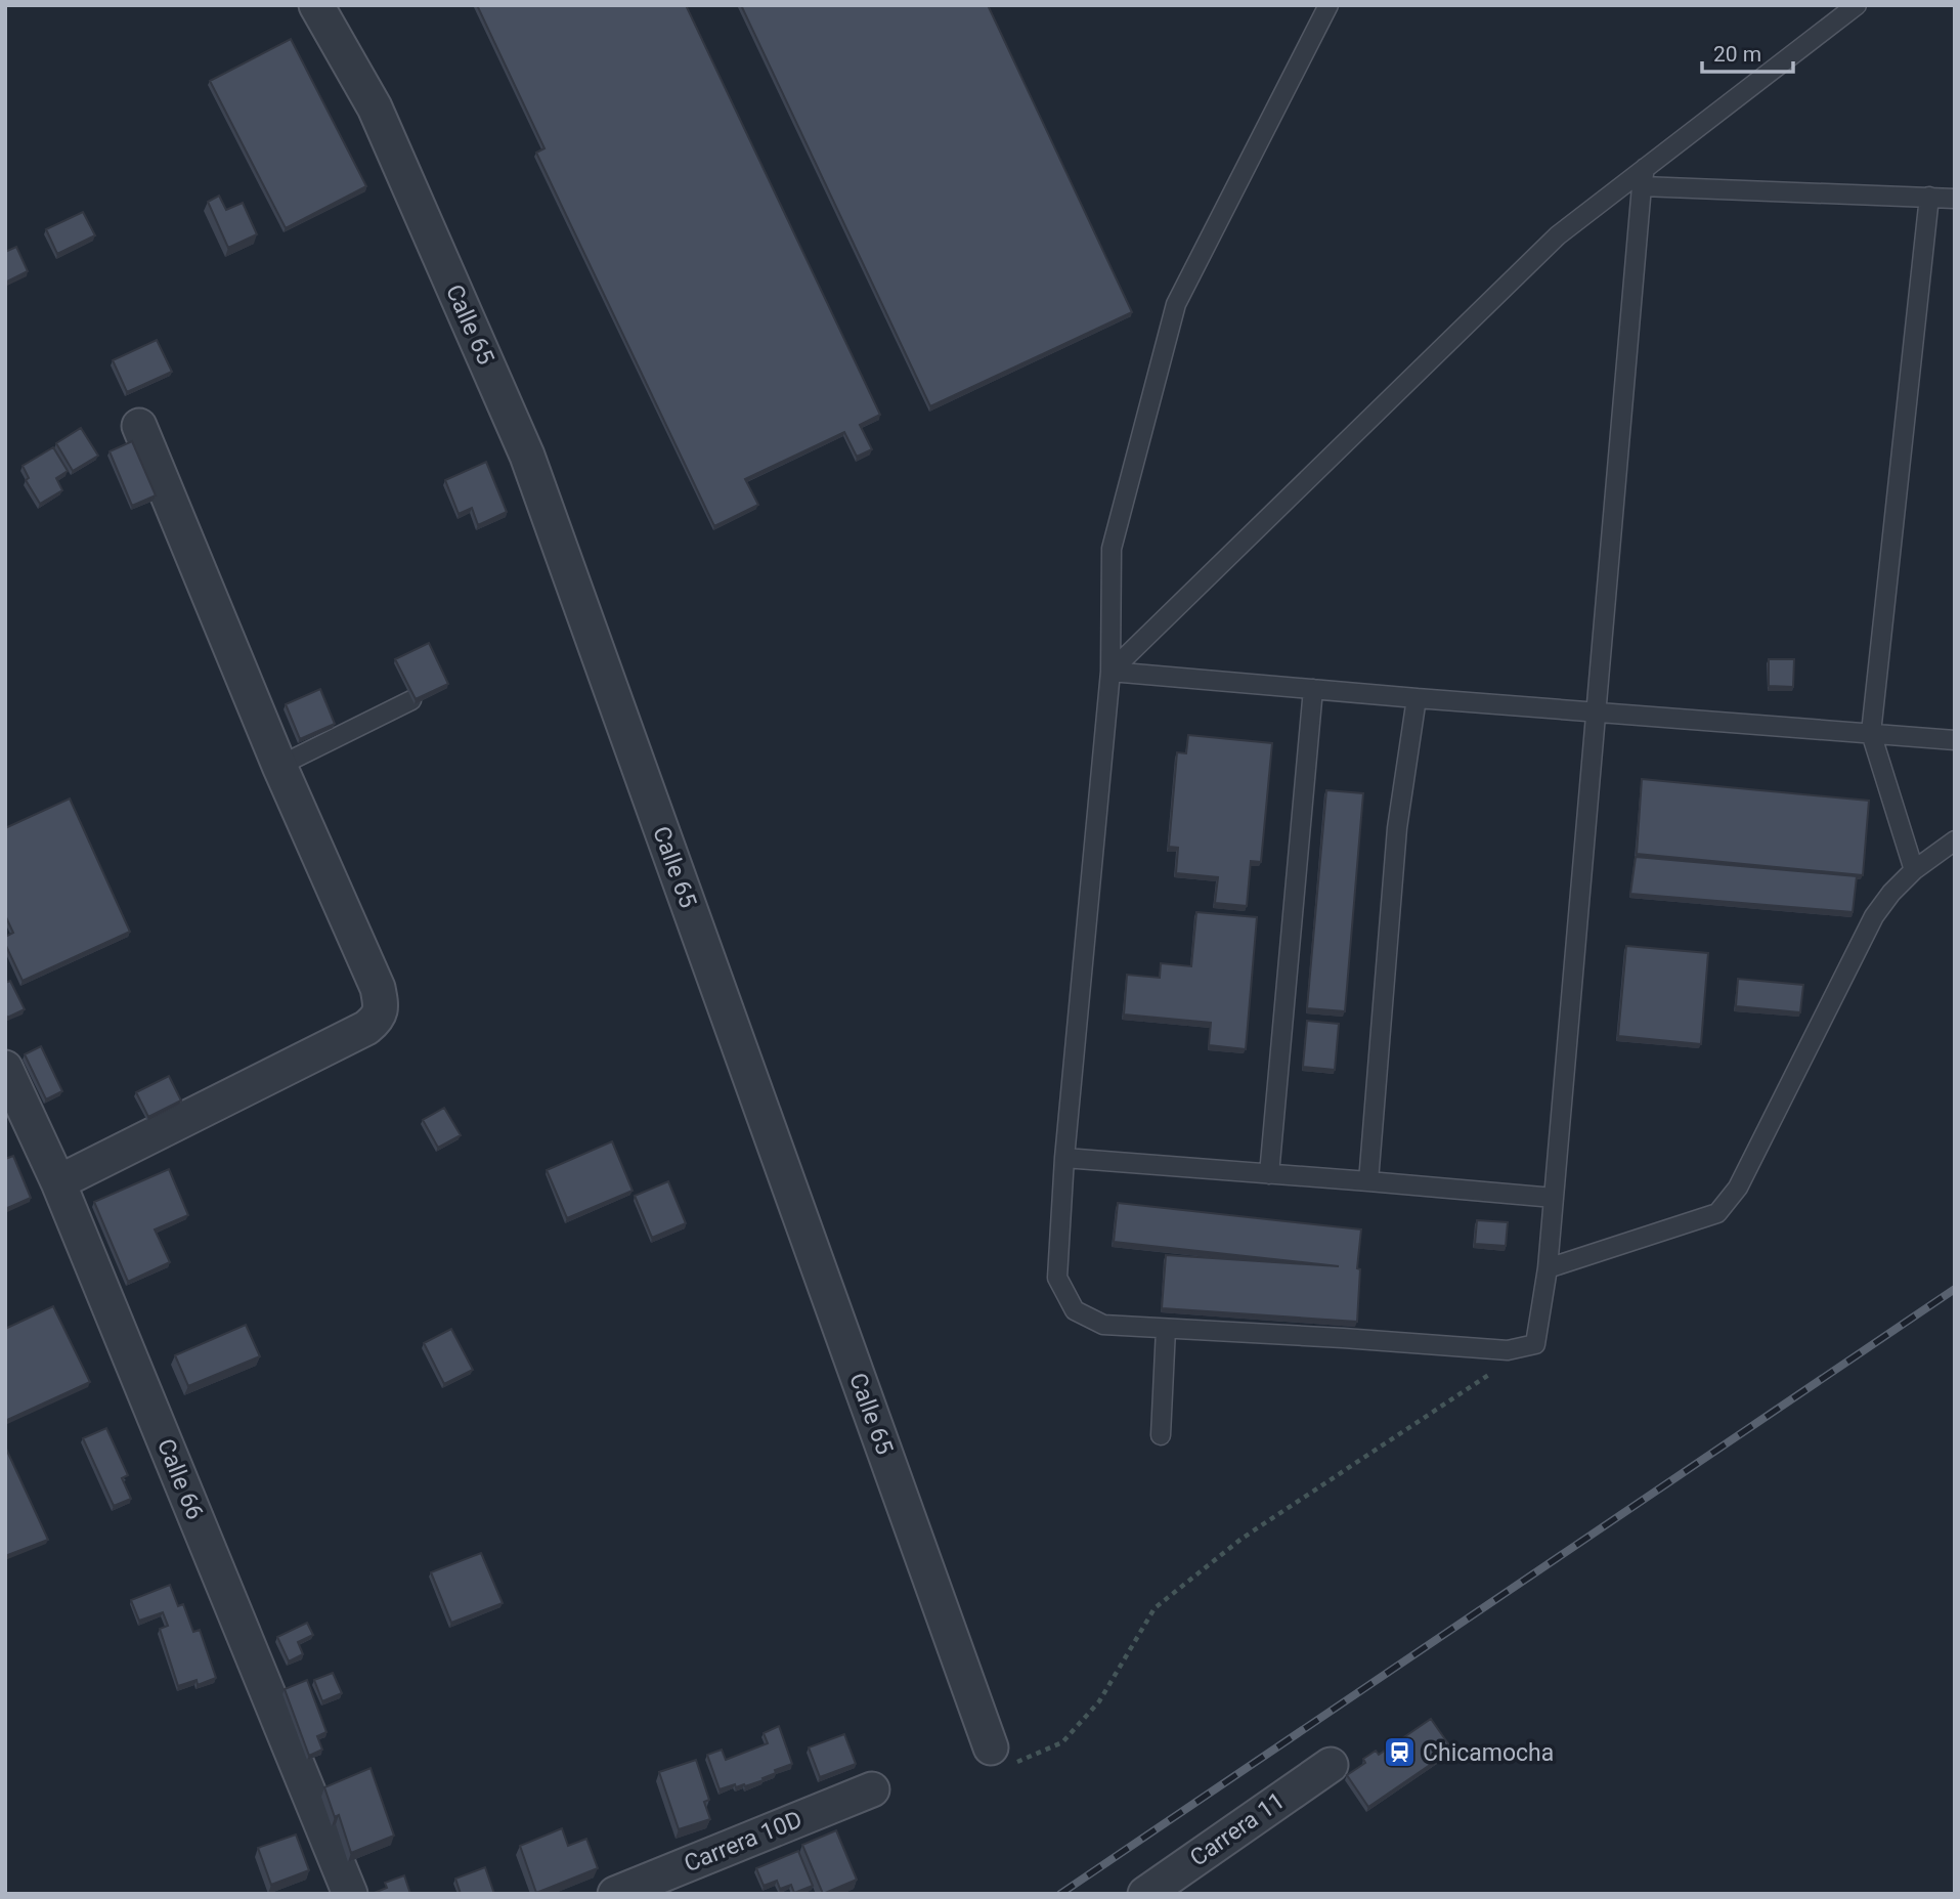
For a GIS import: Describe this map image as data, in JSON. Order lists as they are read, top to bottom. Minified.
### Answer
{"streets":{"street":["Calle 65","Calle 66","Carrera 11","Carrera 10D"]},"places":{"station":["Chicamocha"]},"scale_bar":"20 m"}
